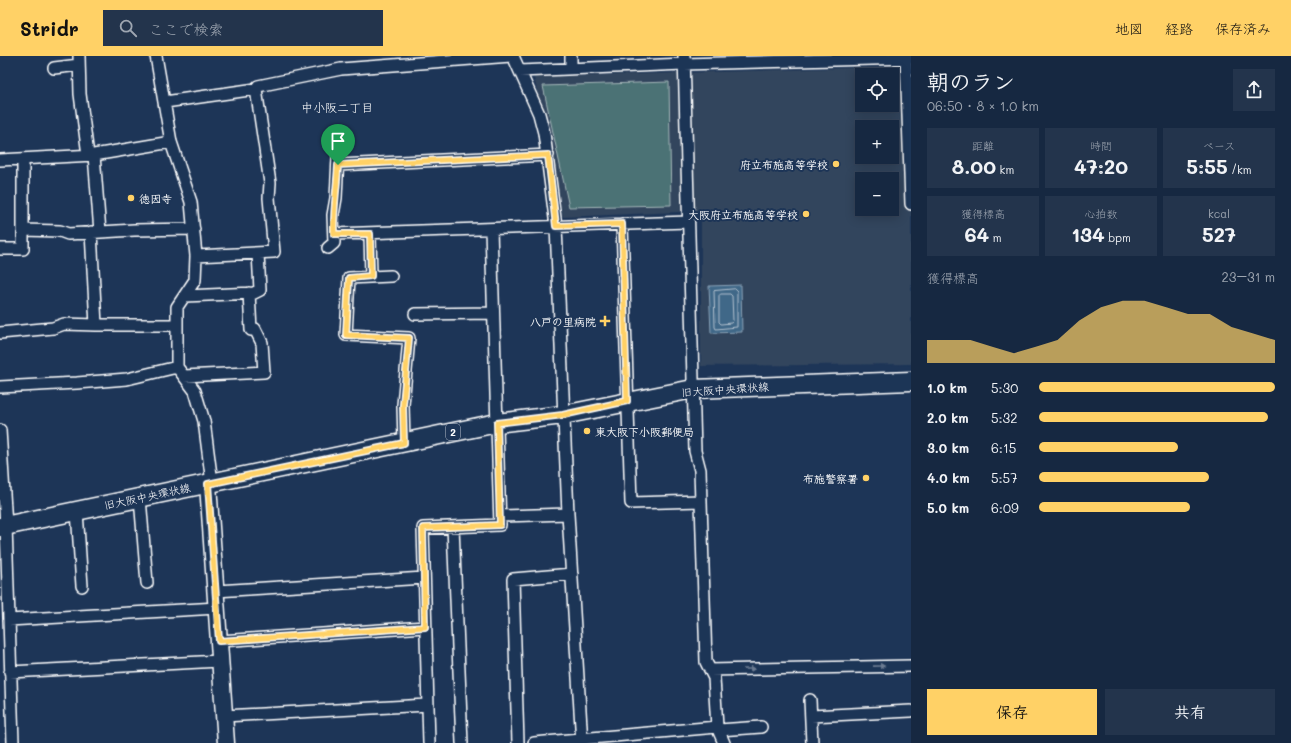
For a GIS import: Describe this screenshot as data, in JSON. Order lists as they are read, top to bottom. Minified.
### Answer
{"streets":{"main road":["旧大阪中央環状線","2"]},"districts":["中小阪二丁目"],"places":{"other":["府立布施高等学校","徳因寺","大阪府立布施高等学校","東大阪下小阪郵便局","布施警察署"],"health":["八戸の里病院"]},"page":{"header":"Stridr","search":"ここで検索","nav":["地図","経路","保存済み"],"heading":["朝のラン","06:50 · 8 × 1.0 km"],"map_buttons":["+","−"],"stats":[["距離","8.00 km"],["時間","47:20"],["ペース","5:55 /km"],["獲得標高","64 m"],["心拍数","134 bpm"],["kcal","527"]],"chart":["獲得標高","23–31 m"],"list":[{"name":"1.0 km","note":"5:30"},{"name":"2.0 km","note":"5:32"},{"name":"3.0 km","note":"6:15"},{"name":"4.0 km","note":"5:57"},{"name":"5.0 km","note":"6:09"}],"buttons":["保存","共有"]}}
